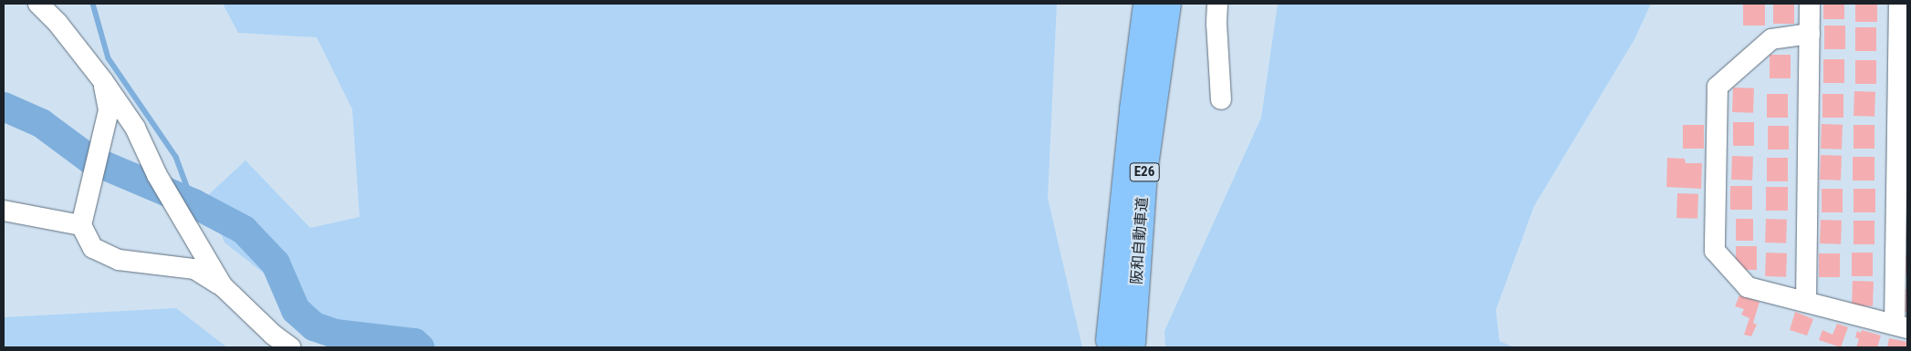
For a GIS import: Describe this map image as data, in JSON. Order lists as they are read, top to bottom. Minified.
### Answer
{"streets":{"highway":["E26","阪和自動車道"]}}
